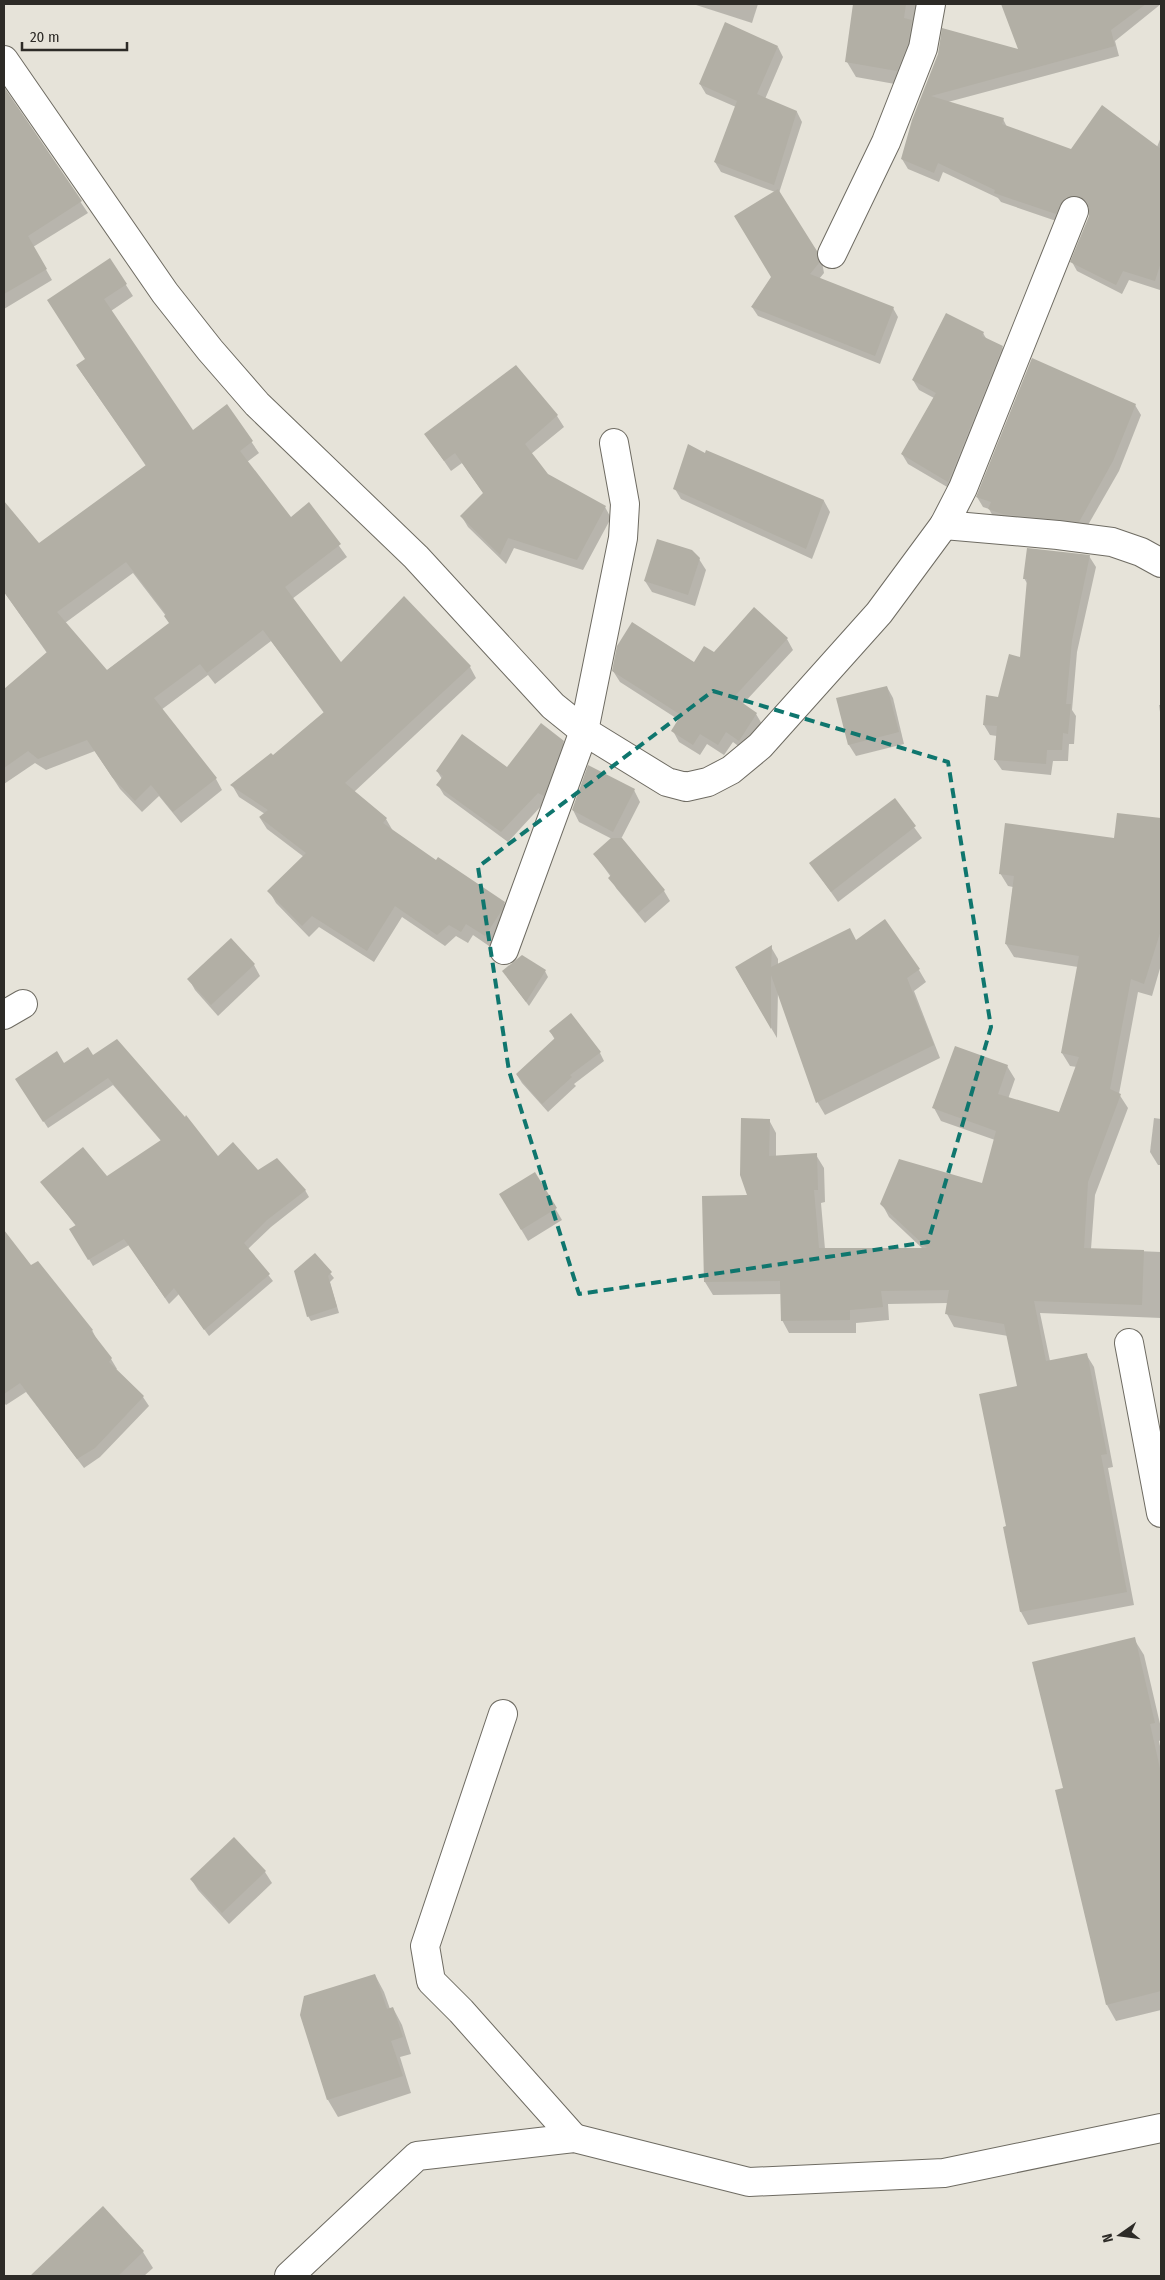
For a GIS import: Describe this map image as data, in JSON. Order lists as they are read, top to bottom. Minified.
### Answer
{"scale_bar":"20 m","north":"left"}
